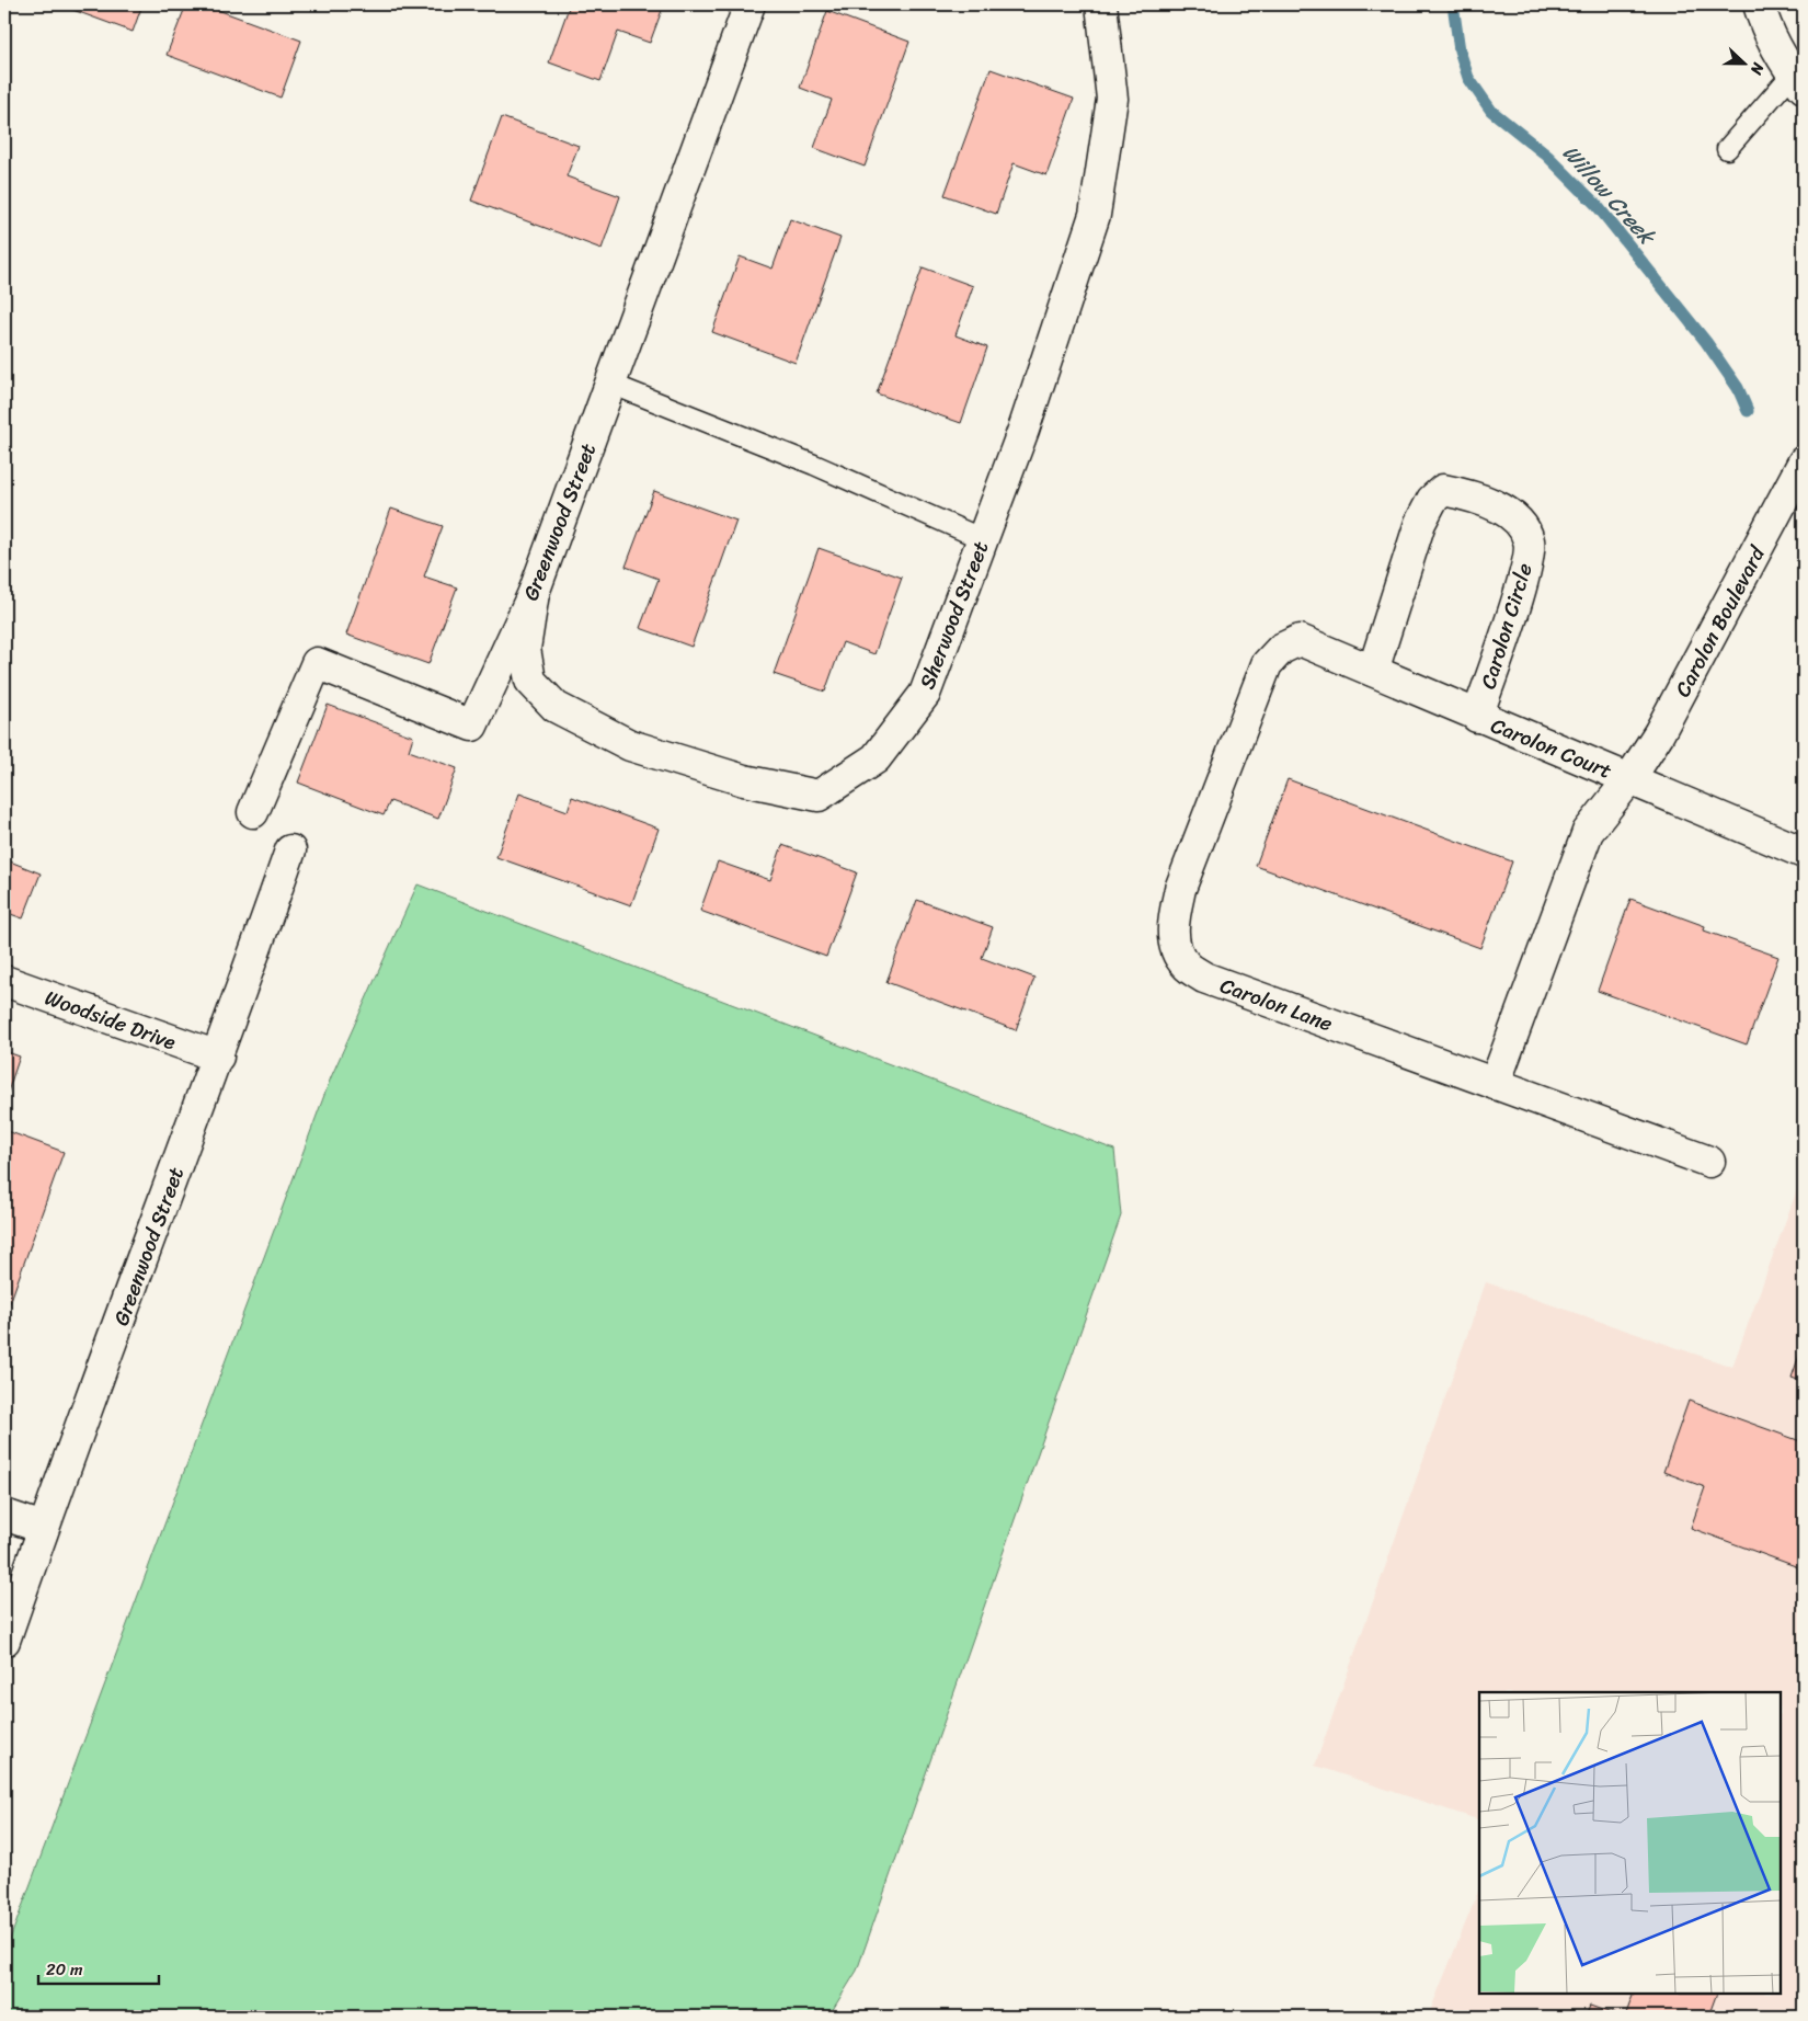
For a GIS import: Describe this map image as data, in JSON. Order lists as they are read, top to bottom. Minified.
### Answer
{"streets":{"street":["Greenwood Street","Sherwood Street","Carolon Boulevard","Carolon Circle","Carolon Court","Carolon Lane","Woodside Drive"]},"crossings":[["Greenwood Street","Sherwood Street"],["Greenwood Street","Woodside Drive"],["Carolon Boulevard","Carolon Court"],["Carolon Boulevard","Carolon Lane"],["Carolon Circle","Carolon Court"],["Carolon Court","Carolon Lane"]],"water":["Willow Creek"],"scale_bar":"20 m","north":"right"}
